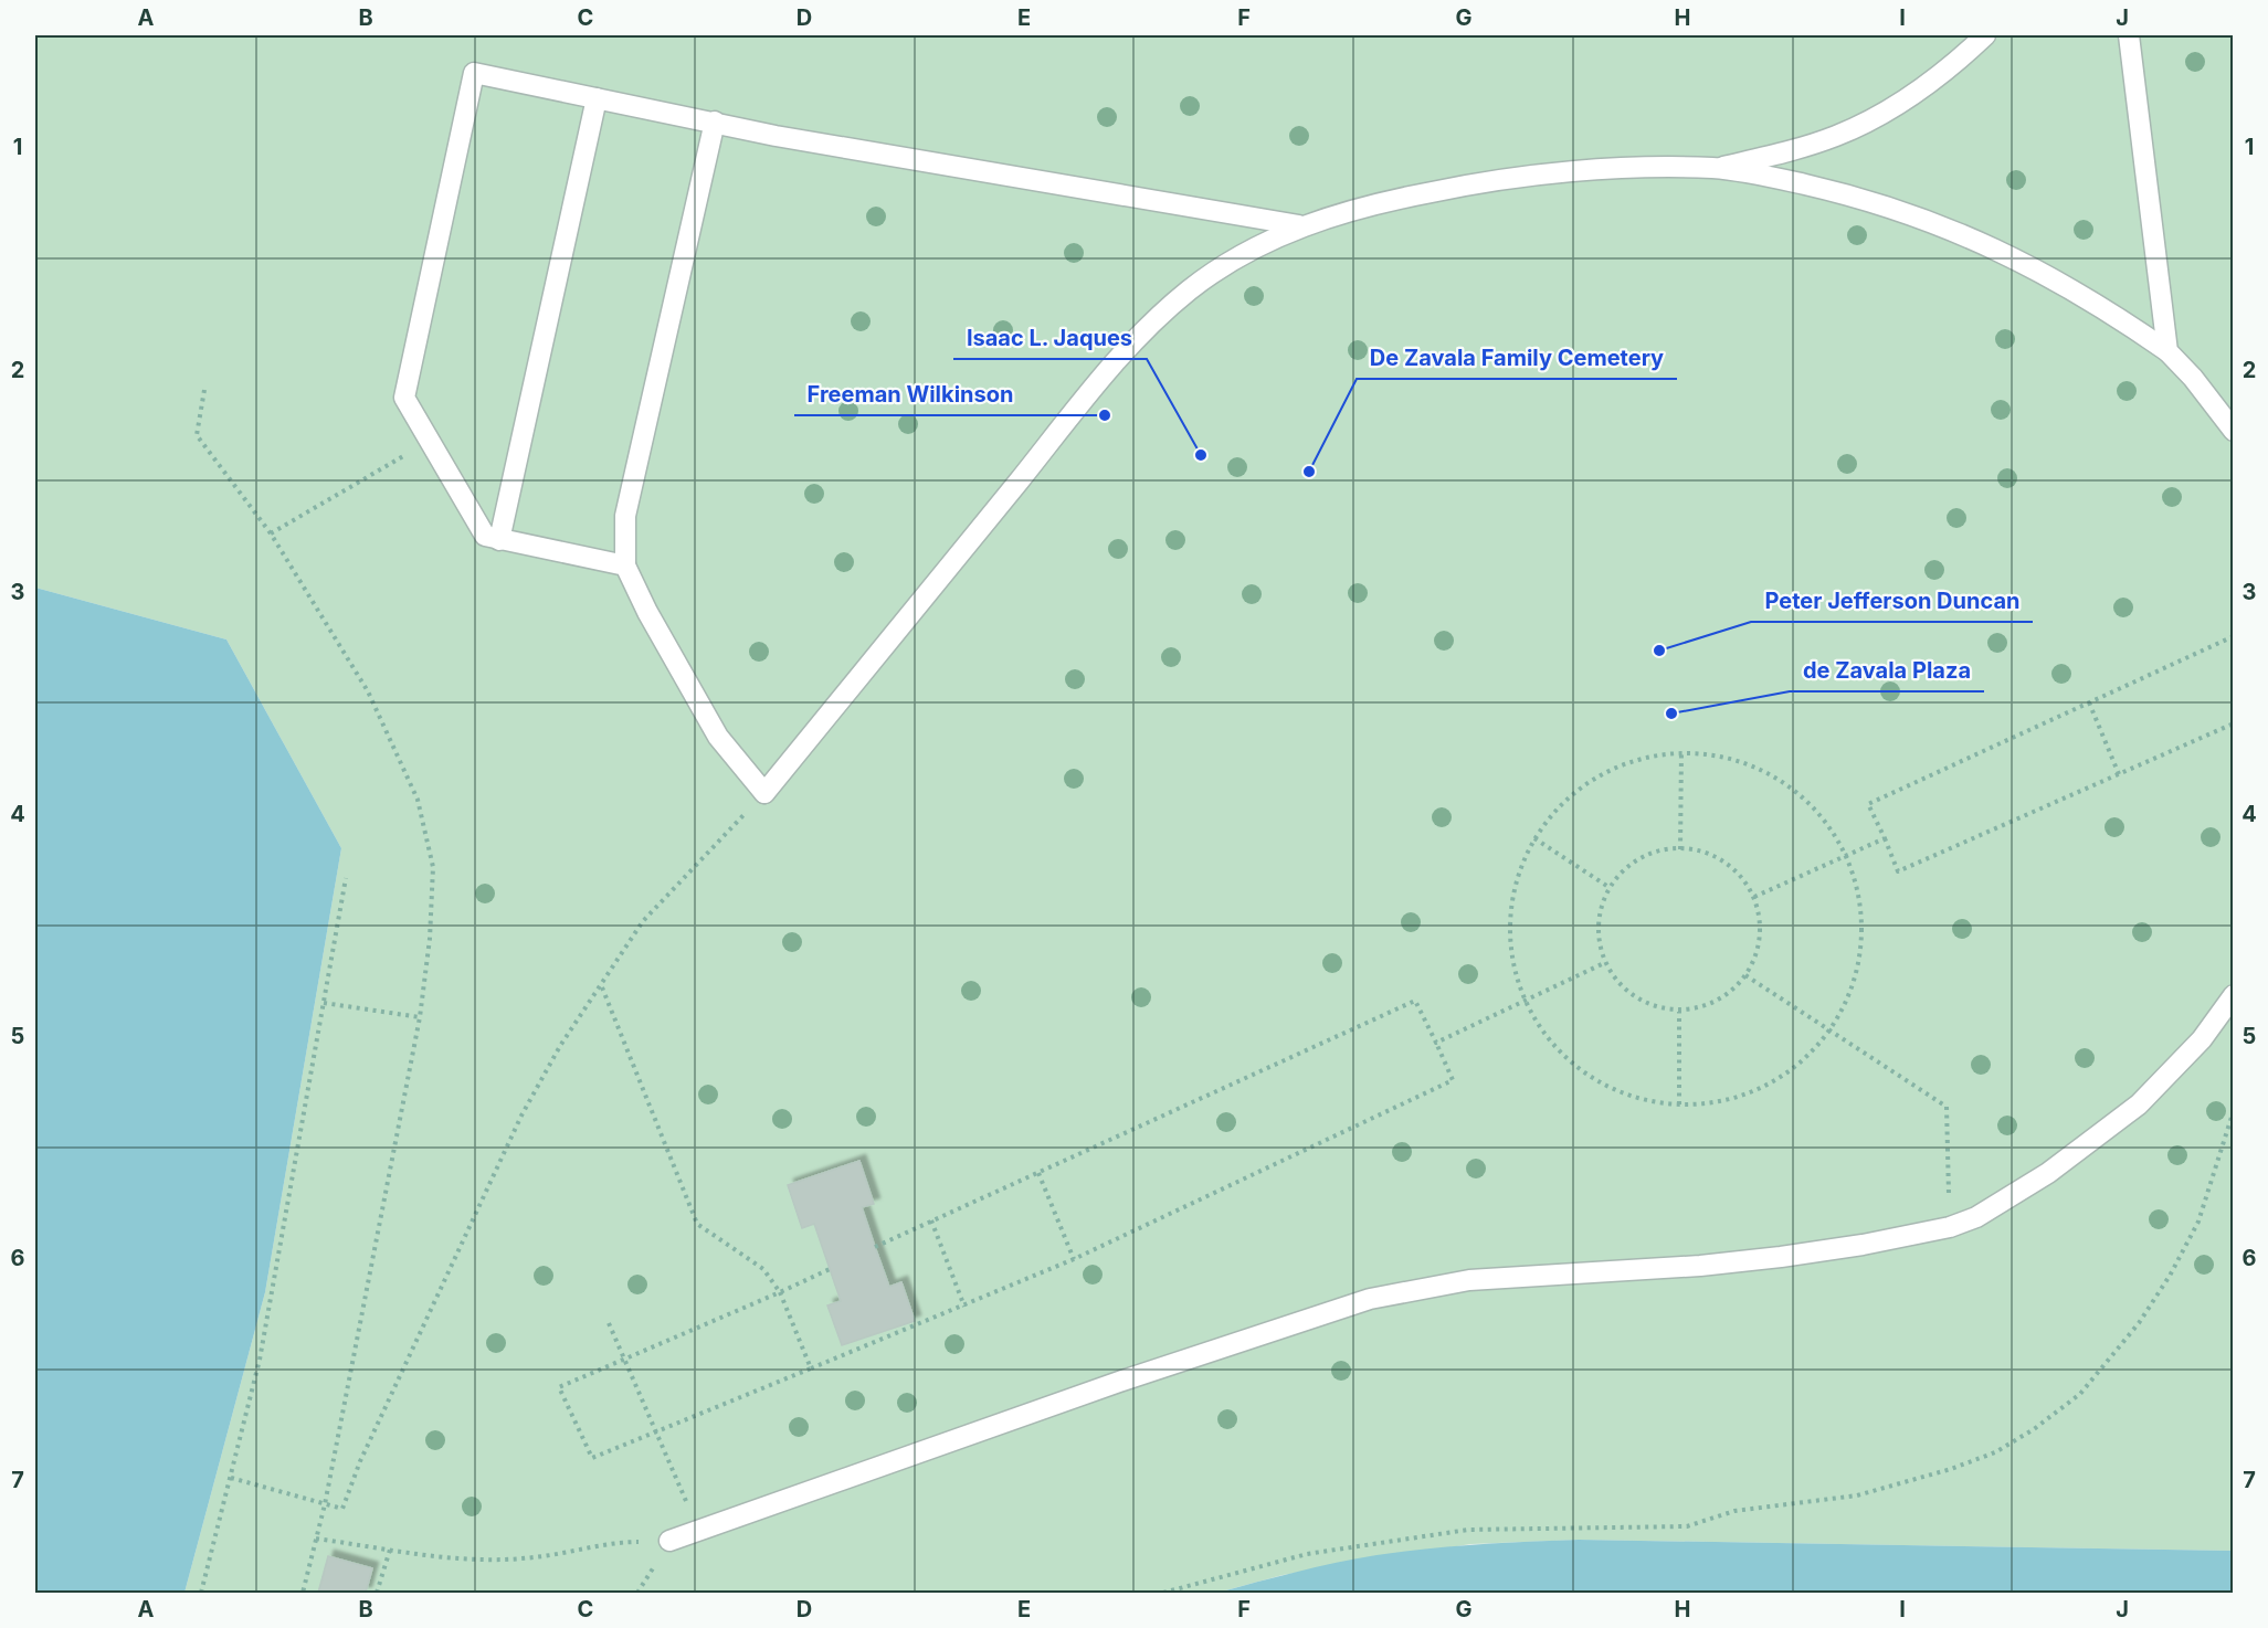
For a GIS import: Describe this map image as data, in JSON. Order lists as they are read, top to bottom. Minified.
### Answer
{"places":["Freeman Wilkinson","Isaac L. Jaques","De Zavala Family Cemetery","Peter Jefferson Duncan","de Zavala Plaza"],"grid":{"columns":["A","B","C","D","E","F","G","H","I","J"],"rows":["1","2","3","4","5","6","7"]}}
